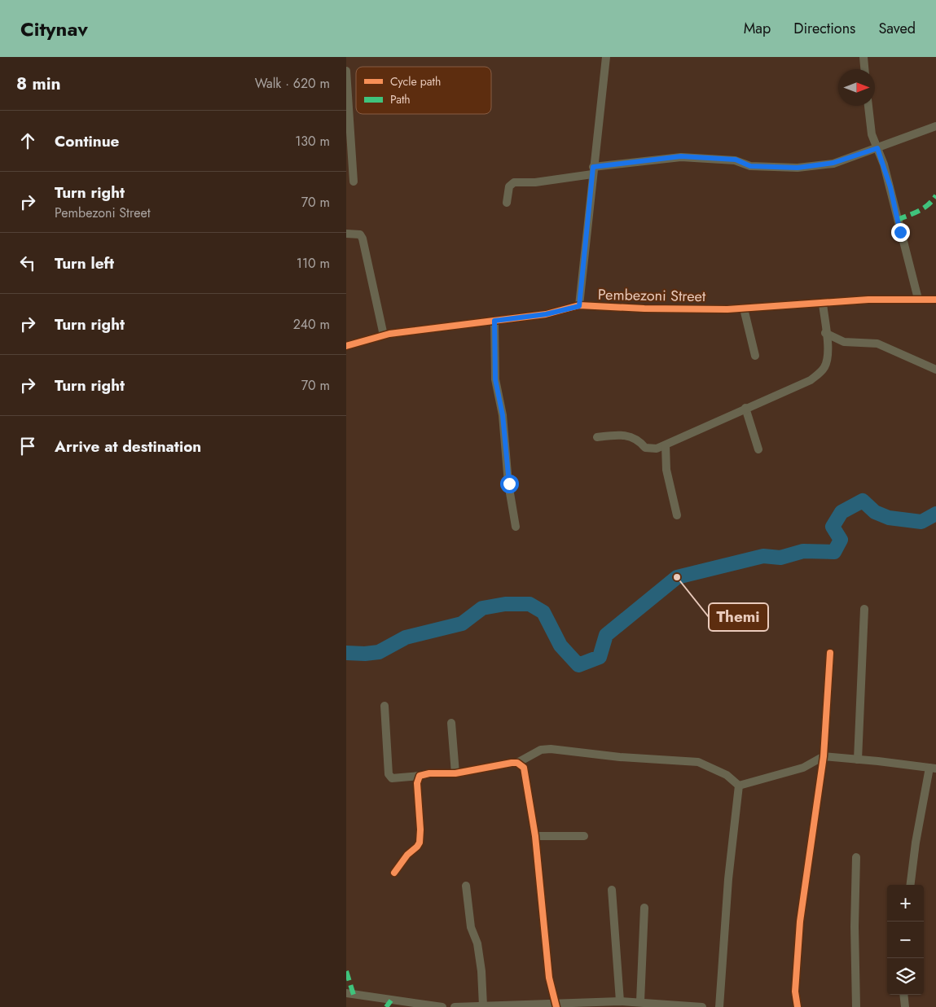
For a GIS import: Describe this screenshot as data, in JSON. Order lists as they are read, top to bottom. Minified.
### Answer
{"streets":{"street":["Pembezoni Street"]},"places":["Themi"],"legend":["Cycle path","Path"],"north":"right","page":{"header":"Citynav","nav":["Map","Directions","Saved"],"heading":["8 min","Walk · 620 m"],"list":[["Continue","130 m"],["Turn right","Pembezoni Street","70 m"],["Turn left","110 m"],["Turn right","240 m"],["Turn right","70 m"],"Arrive at destination"],"map_buttons":["+","−"]}}
